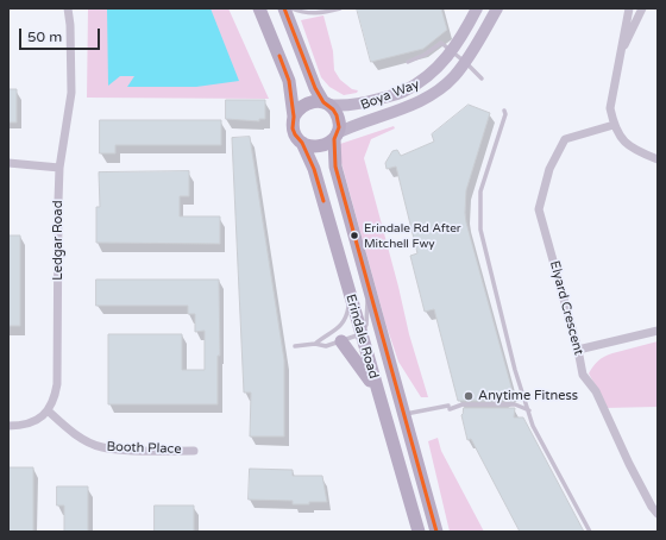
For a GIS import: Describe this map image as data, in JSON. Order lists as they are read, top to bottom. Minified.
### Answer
{"streets":{"main road":["Boya Way","Erindale Road"],"street":["Ledgar Road","Elyard Crescent","Booth Place"]},"crossings":[["Boya Way","Erindale Road"],["Ledgar Road","Booth Place"]],"places":["Erindale Rd After Mitchell Fwy","Anytime Fitness"],"scale_bar":"50 m"}
